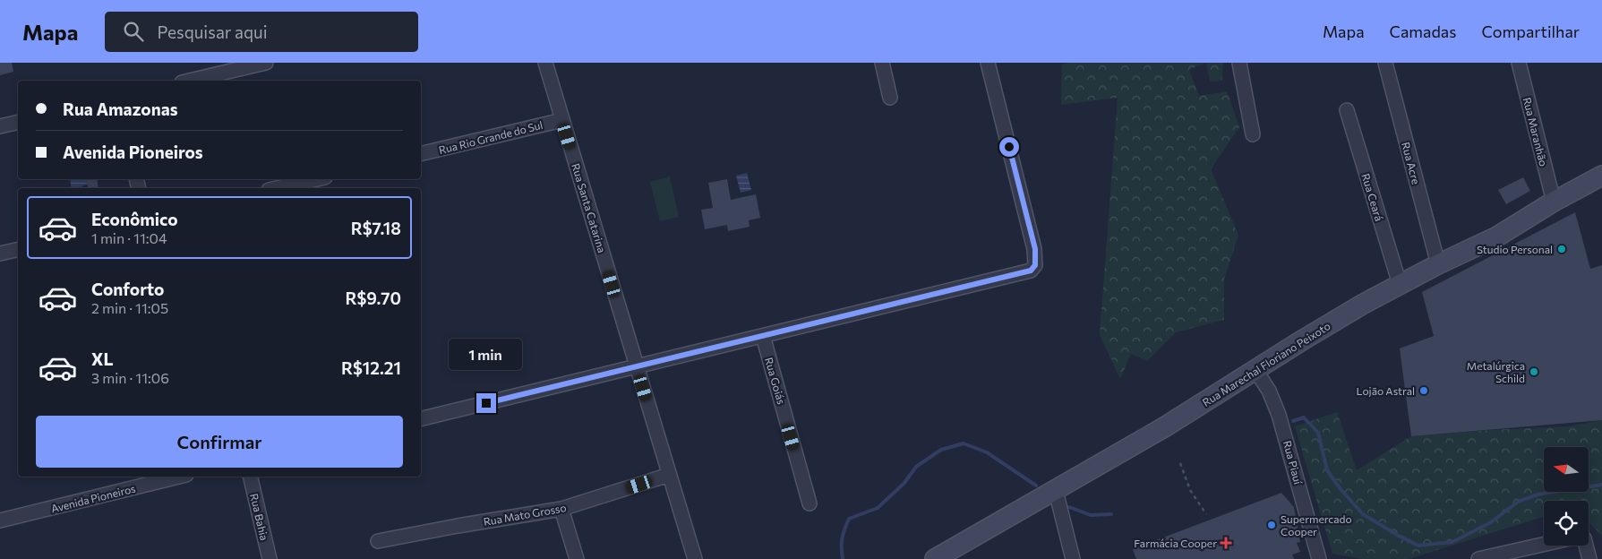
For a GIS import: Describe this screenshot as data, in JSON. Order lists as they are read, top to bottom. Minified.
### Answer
{"streets":{"main road":["Rua Marechal Floriano Peixoto"],"street":["Rua Maranhão","Rua Rio Grande do Sul","Rua Acre","Rua Ceará","Rua Santa Catarina","Rua Goiás","Rua Piauí","Avenida Pioneiros","Rua Mato Grosso","Rua Bahia"]},"crossings":[["Rua Maranhão","Rua Marechal Floriano Peixoto"],["Rua Rio Grande do Sul","Rua Santa Catarina"],["Rua Acre","Rua Marechal Floriano Peixoto"],["Rua Ceará","Rua Marechal Floriano Peixoto"],["Rua Santa Catarina","Rua Mato Grosso"],["Rua Marechal Floriano Peixoto","Rua Piauí"]],"places":{"other":["Studio Personal","Metalúrgica Schild","Lojão Astral","Supermercado Cooper"],"health":["Farmácia Cooper"]},"north":"left","page":{"header":"Mapa","search":"Pesquisar aqui","nav":["Mapa","Camadas","Compartilhar"],"banner":["Rua Amazonas","Avenida Pioneiros"],"list":[{"name":"Econômico","note":"1 min · 11:04","value":"R$7.18"},{"name":"Conforto","note":"2 min · 11:05","value":"R$9.70"},{"name":"XL","note":"3 min · 11:06","value":"R$12.21"}],"bubble":"1 min","buttons":"Confirmar"}}
